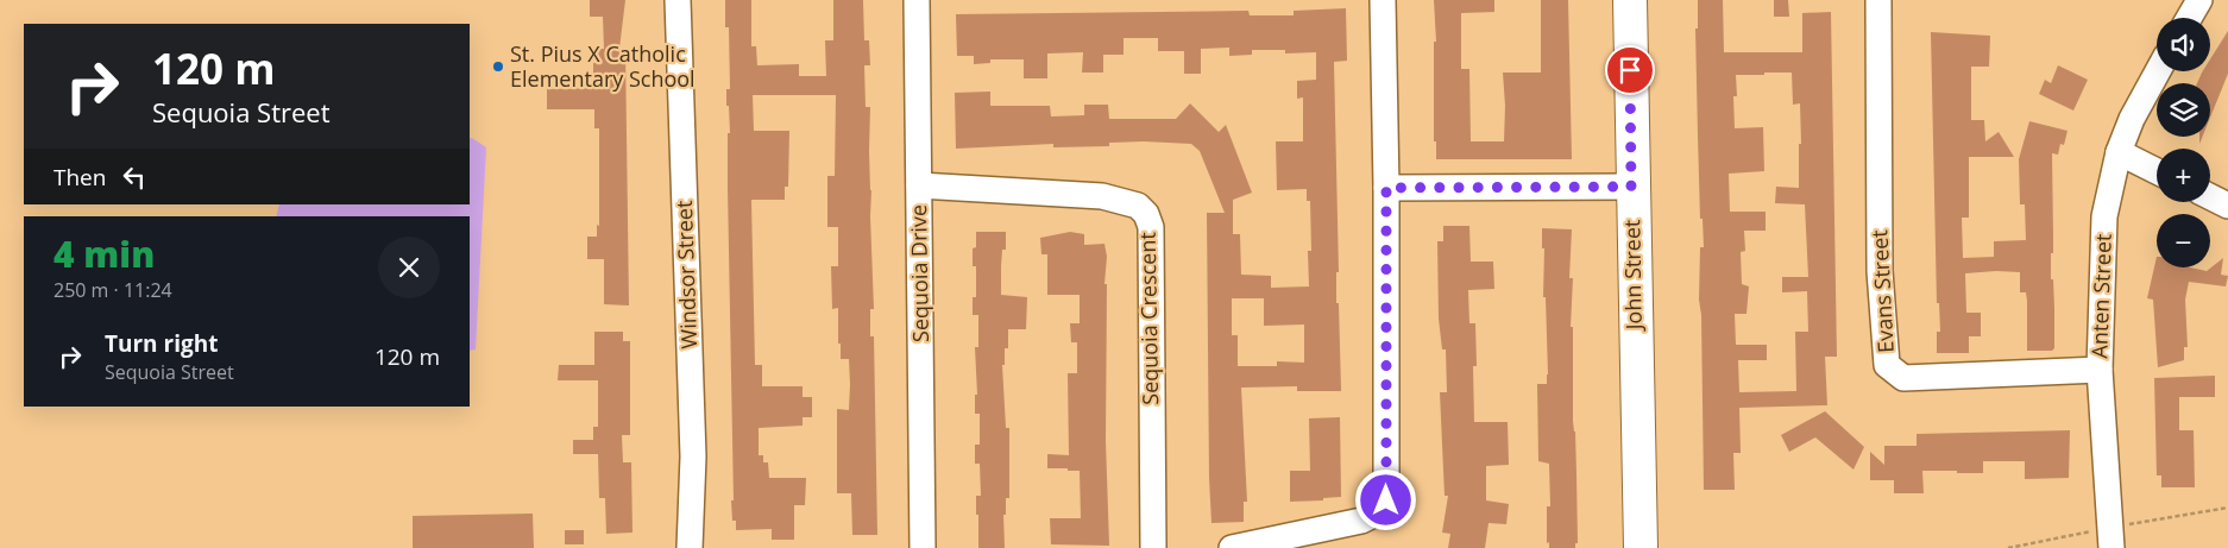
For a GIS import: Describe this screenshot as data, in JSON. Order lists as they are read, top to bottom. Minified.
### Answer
{"streets":{"main road":["John Street"],"street":["Sequoia Drive","Windsor Street","Evans Street","Anten Street","Sequoia Crescent"]},"crossings":[["Sequoia Drive","Sequoia Crescent"],["Evans Street","Anten Street"]],"places":["St. Pius X Catholic Elementary School"],"page":{"map_buttons":["+","−"],"turn":["120 m","Sequoia Street"],"then":"Then","heading":["4 min","250 m · 11:24"],"list":[{"name":"Turn right","note":"Sequoia Street","value":"120 m"}]}}
